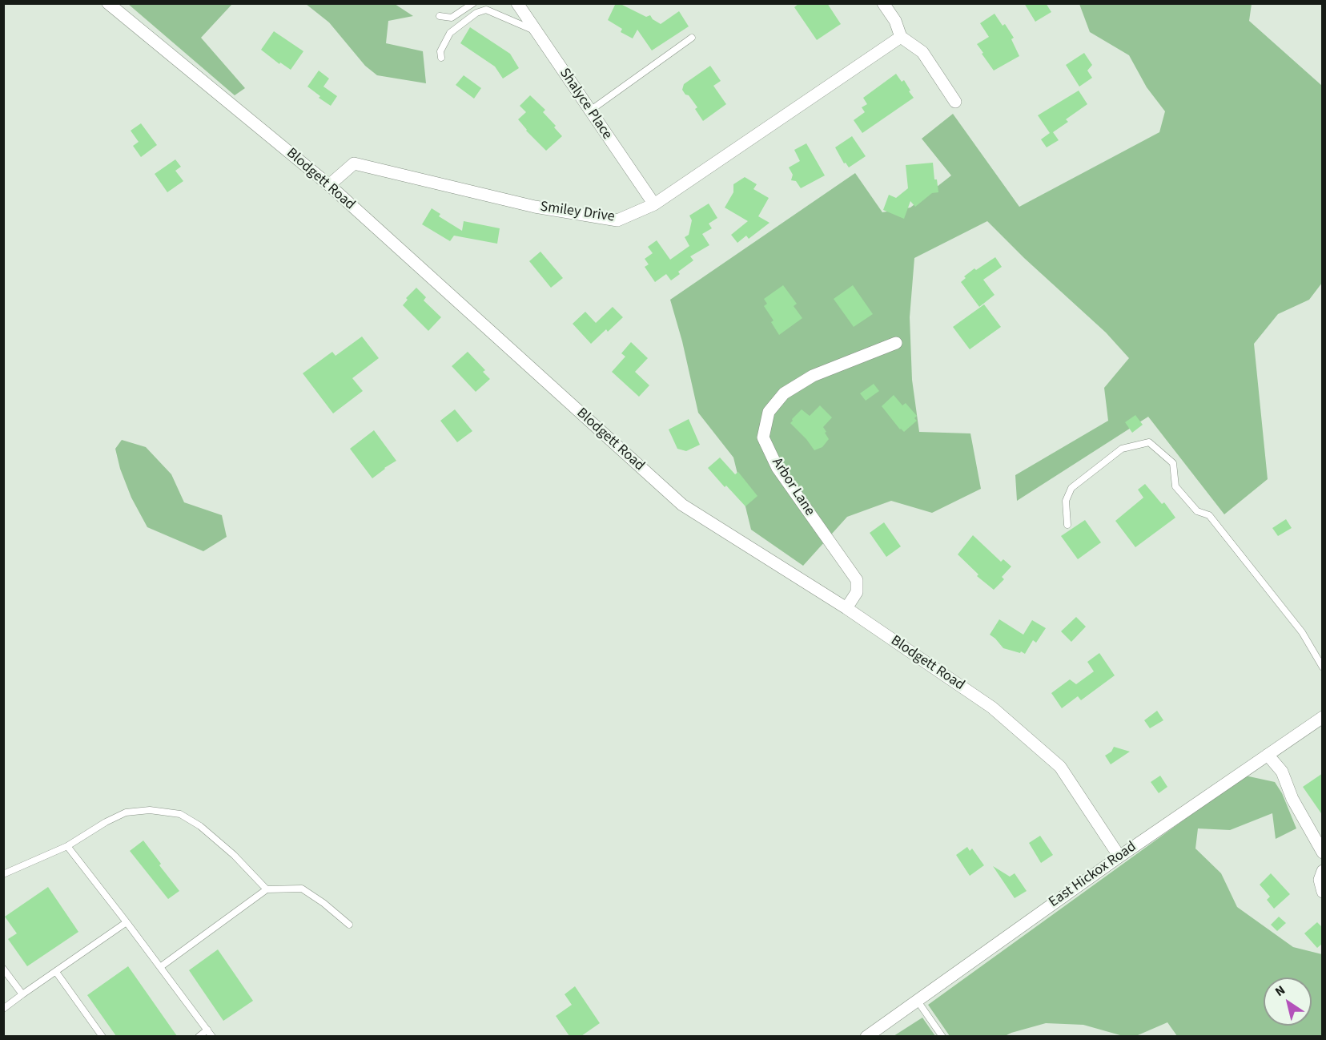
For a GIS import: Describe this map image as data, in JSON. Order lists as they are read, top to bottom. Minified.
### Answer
{"streets":{"street":["Shalyce Place","Blodgett Road","Smiley Drive","Arbor Lane","East Hickox Road"]},"crossings":[["Shalyce Place","Smiley Drive"],["Blodgett Road","Smiley Drive"],["Blodgett Road","Arbor Lane"],["Blodgett Road","East Hickox Road"]],"north":"top left"}
